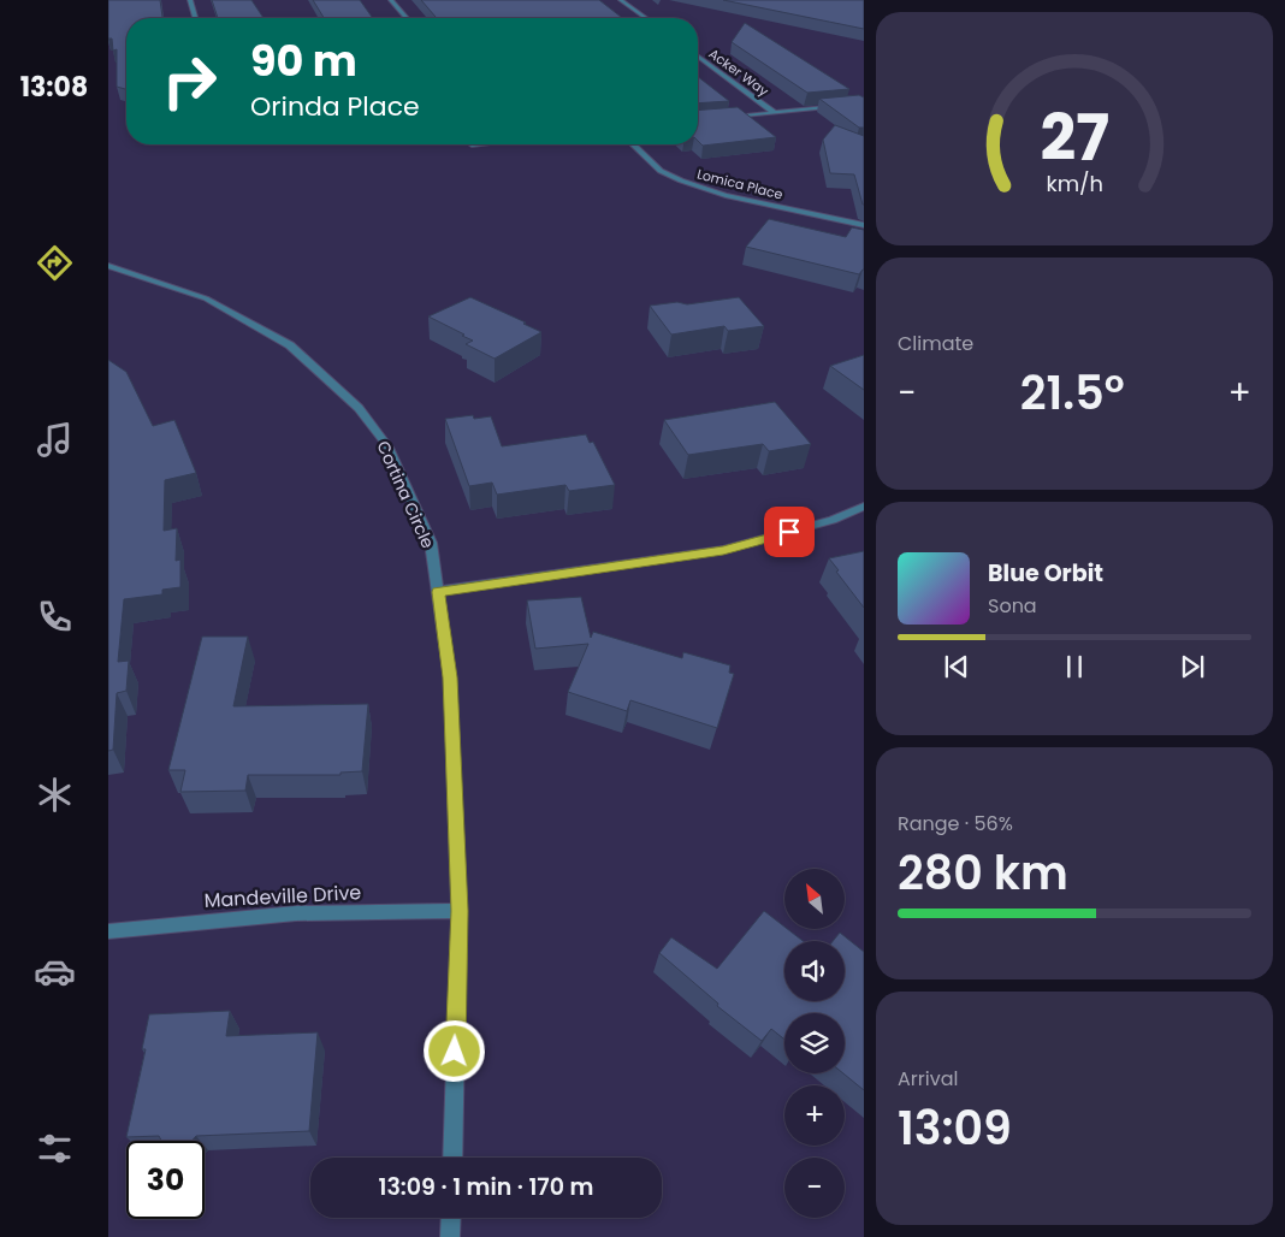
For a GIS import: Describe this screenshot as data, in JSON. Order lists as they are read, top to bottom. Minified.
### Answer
{"streets":{"street":["Acker Way","Lomica Place","Cortina Circle","Mandeville Drive"]},"crossings":[["Cortina Circle","Mandeville Drive"]],"north":"top left","page":{"tabs":"13:08","turn":["90 m","Orinda Place"],"tile":["Climate",["Range · 56%","280 km"],["Arrival","13:09"]],"heat":["−","21.5°","+"],"song":["Blue Orbit","Sona"],"map_buttons":["+","−"],"limit":"30","trip":"13:09 · 1 min · 170 m","gauge":["27","km/h"]}}
